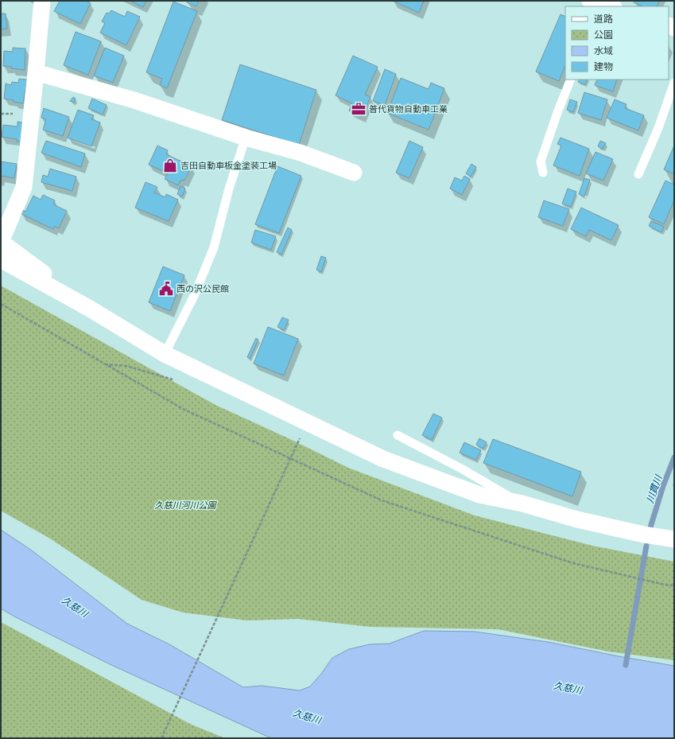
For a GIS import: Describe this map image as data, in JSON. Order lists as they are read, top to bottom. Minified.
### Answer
{"water":["川貫川","久慈川"],"parks":["久慈川河川公園"],"places":{"office":["普代貨物自動車工業"],"shop":["吉田自動車板金塗装工場"],"public building":["西の沢公民館"]},"legend":["道路","公園","水域","建物"]}
